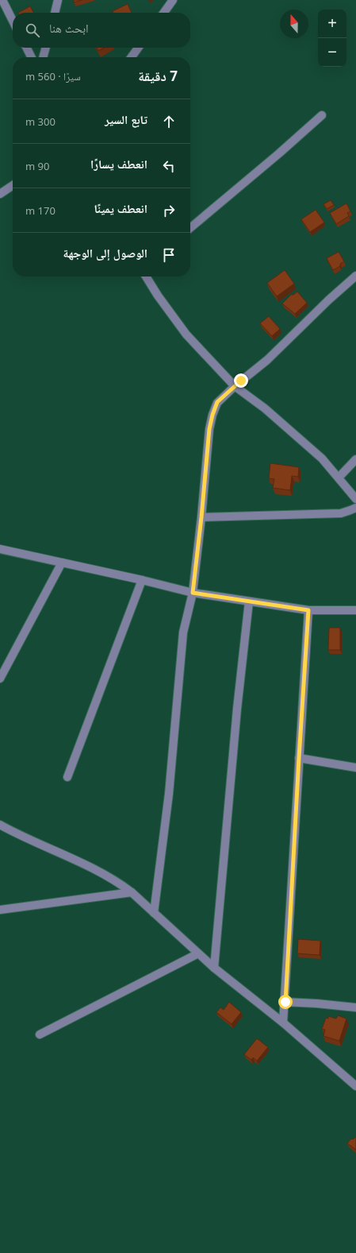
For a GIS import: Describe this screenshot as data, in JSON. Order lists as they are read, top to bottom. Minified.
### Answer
{"north":"top","page":{"map_buttons":["+","−"],"search":"ابحث هنا","heading":["7 دقيقة","سيرًا · 560 m"],"list":[["تابع السير","300 m"],["انعطف يسارًا","90 m"],["انعطف يمينًا","170 m"],"الوصول إلى الوجهة"]}}
